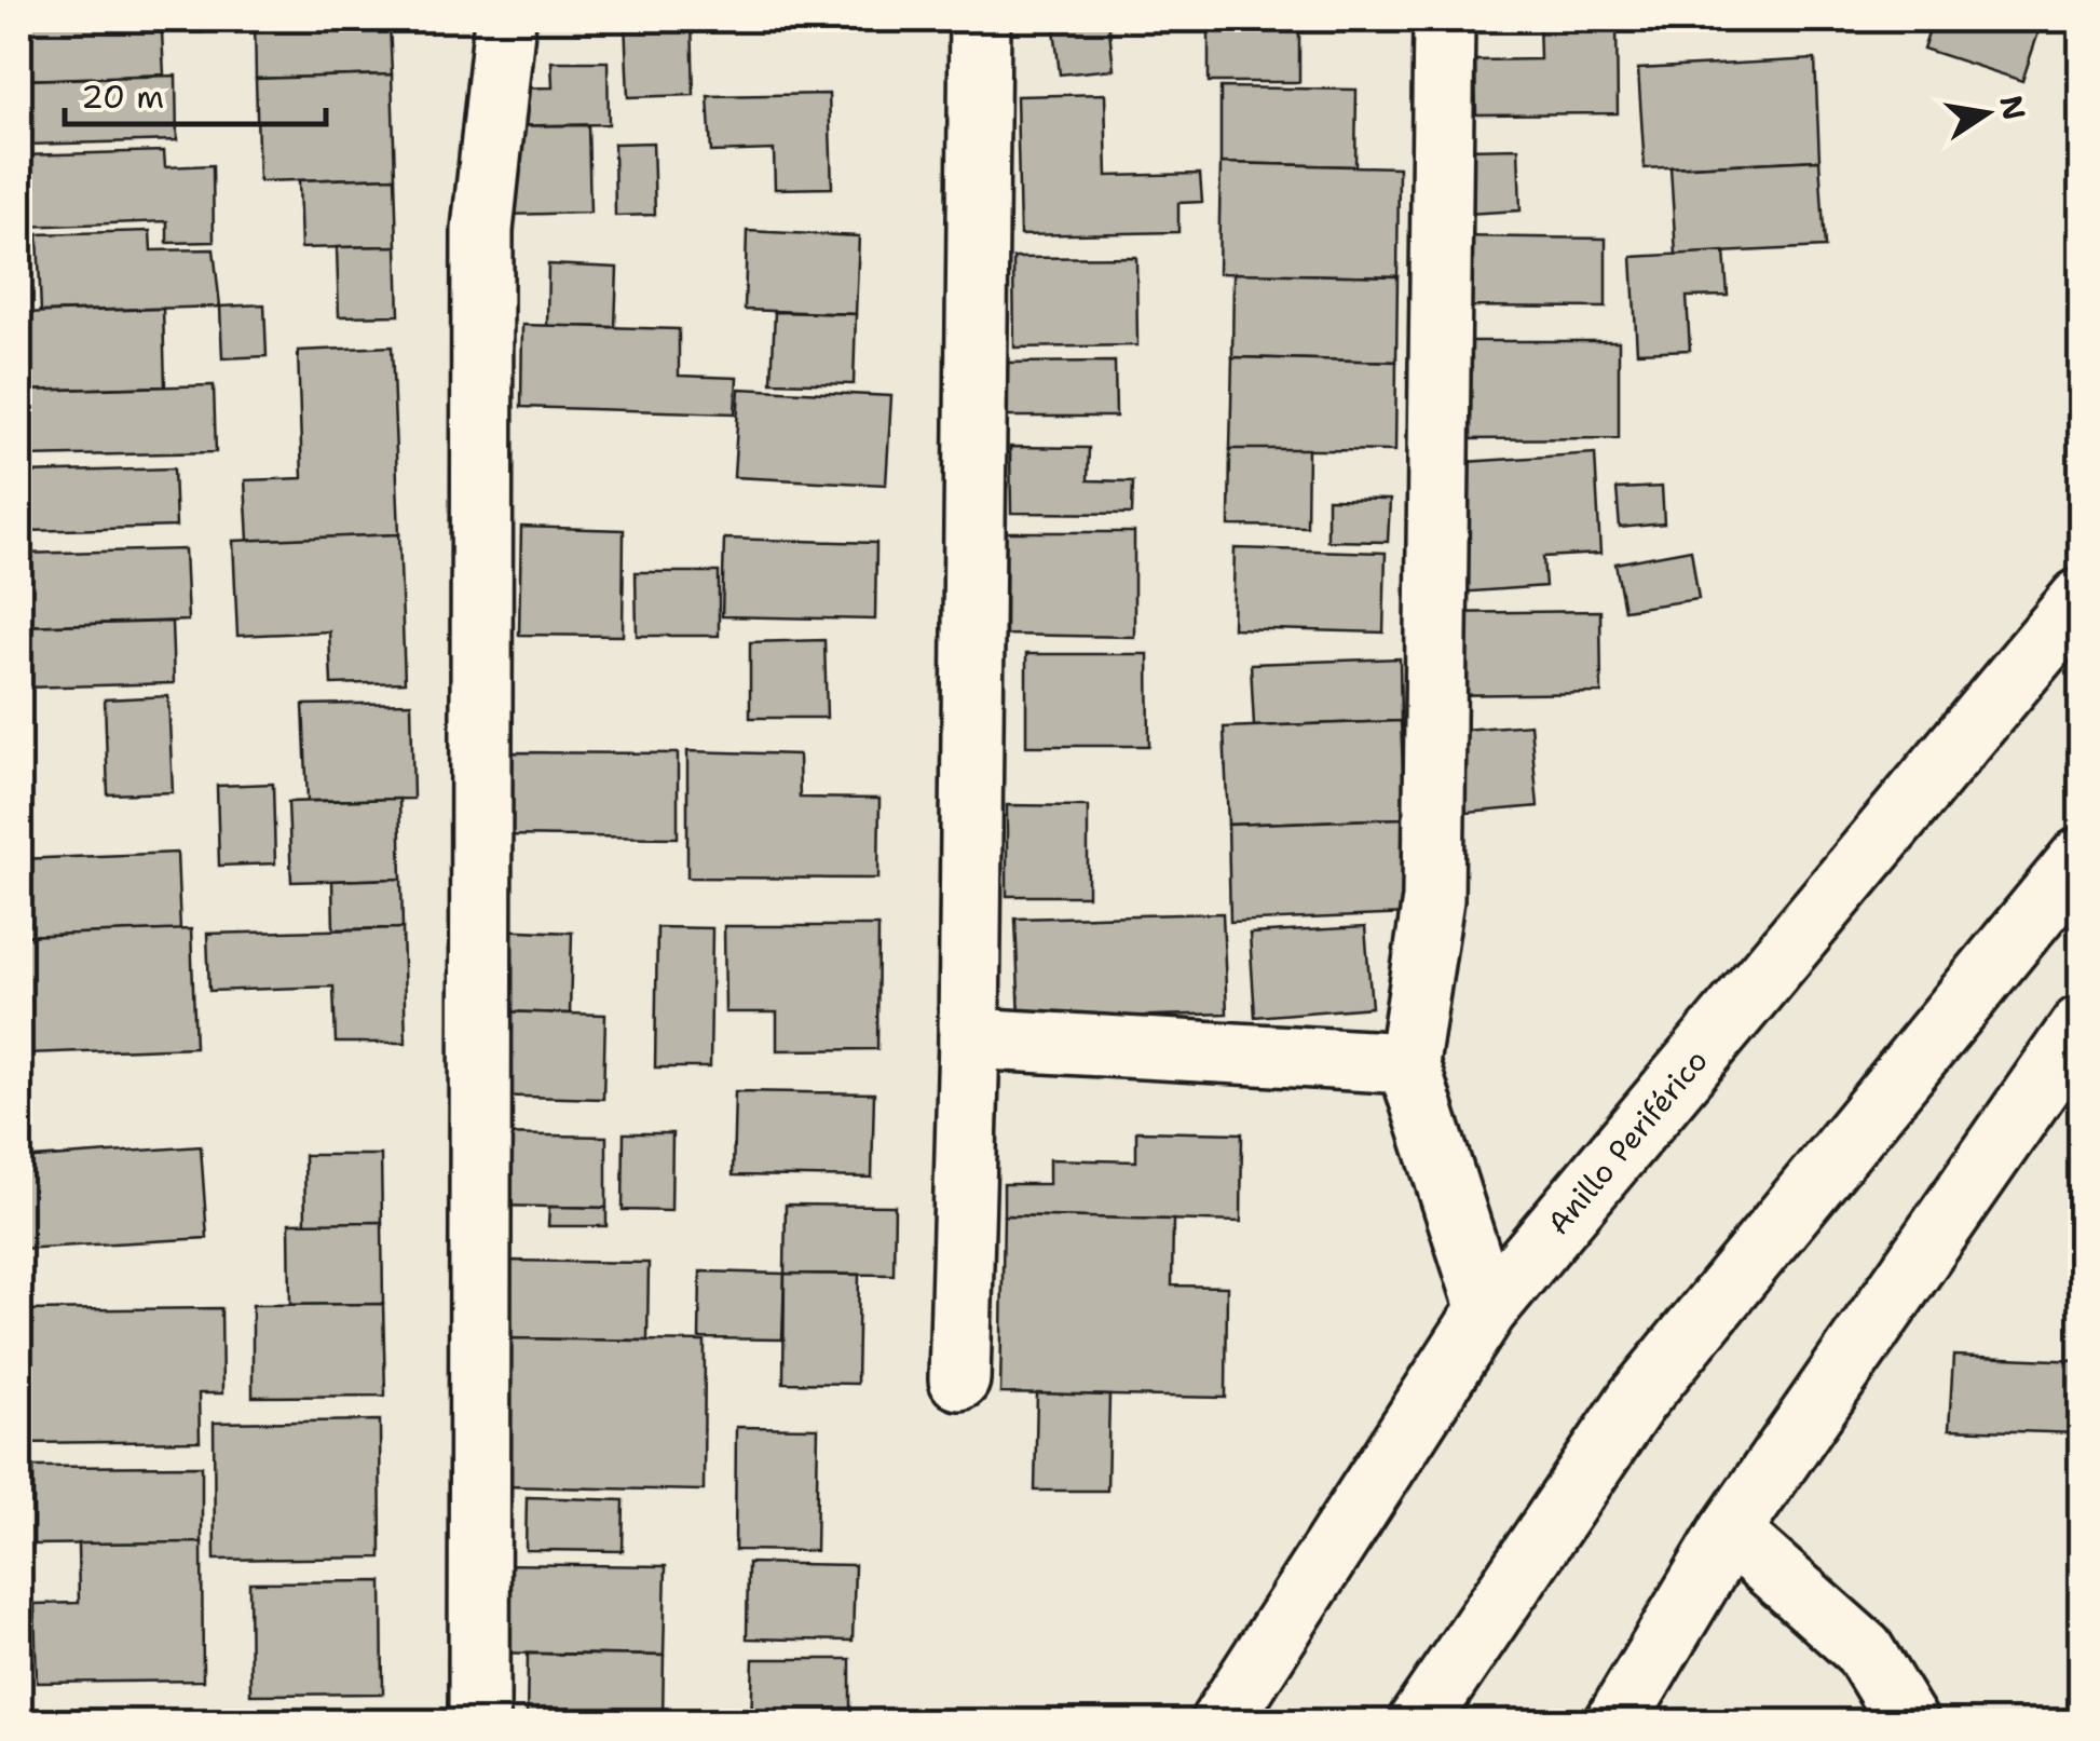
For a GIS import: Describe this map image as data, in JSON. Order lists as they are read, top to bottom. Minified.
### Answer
{"streets":{"main road":["Anillo Periférico"]},"scale_bar":"20 m","north":"right"}
